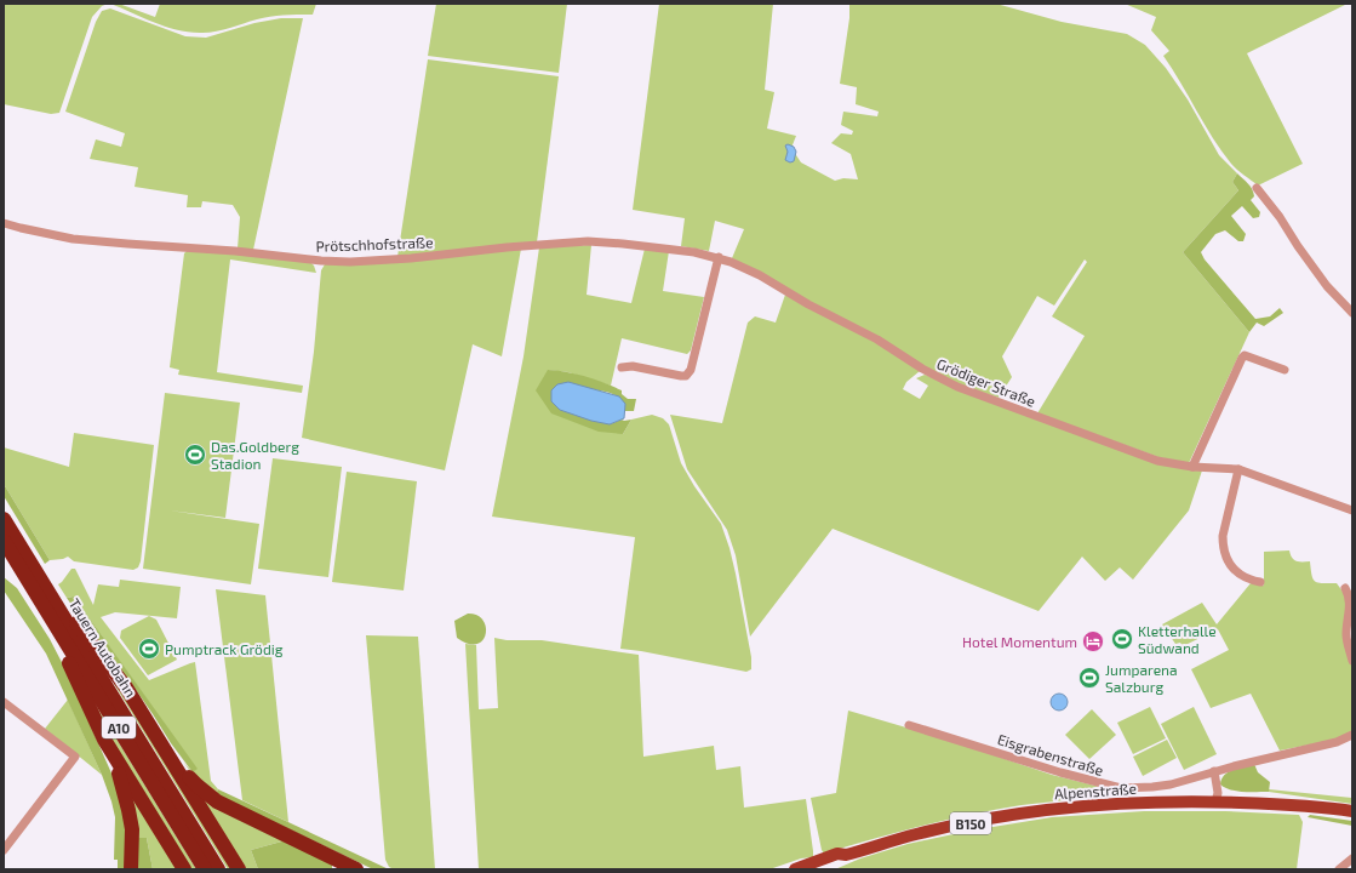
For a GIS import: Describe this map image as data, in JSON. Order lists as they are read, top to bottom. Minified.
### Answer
{"streets":{"highway":["Tauern Autobahn","A10"],"main road":["Alpenstraße","B150"],"street":["Prötschhofstraße","Grödiger Straße","Eisgrabenstraße"]},"crossings":[["Prötschhofstraße","Grödiger Straße"]],"places":{"sports":["Das.Goldberg Stadion","Kletterhalle Südwand","Pumptrack Grödig","Jumparena Salzburg"],"hotel":["Hotel Momentum"]}}
